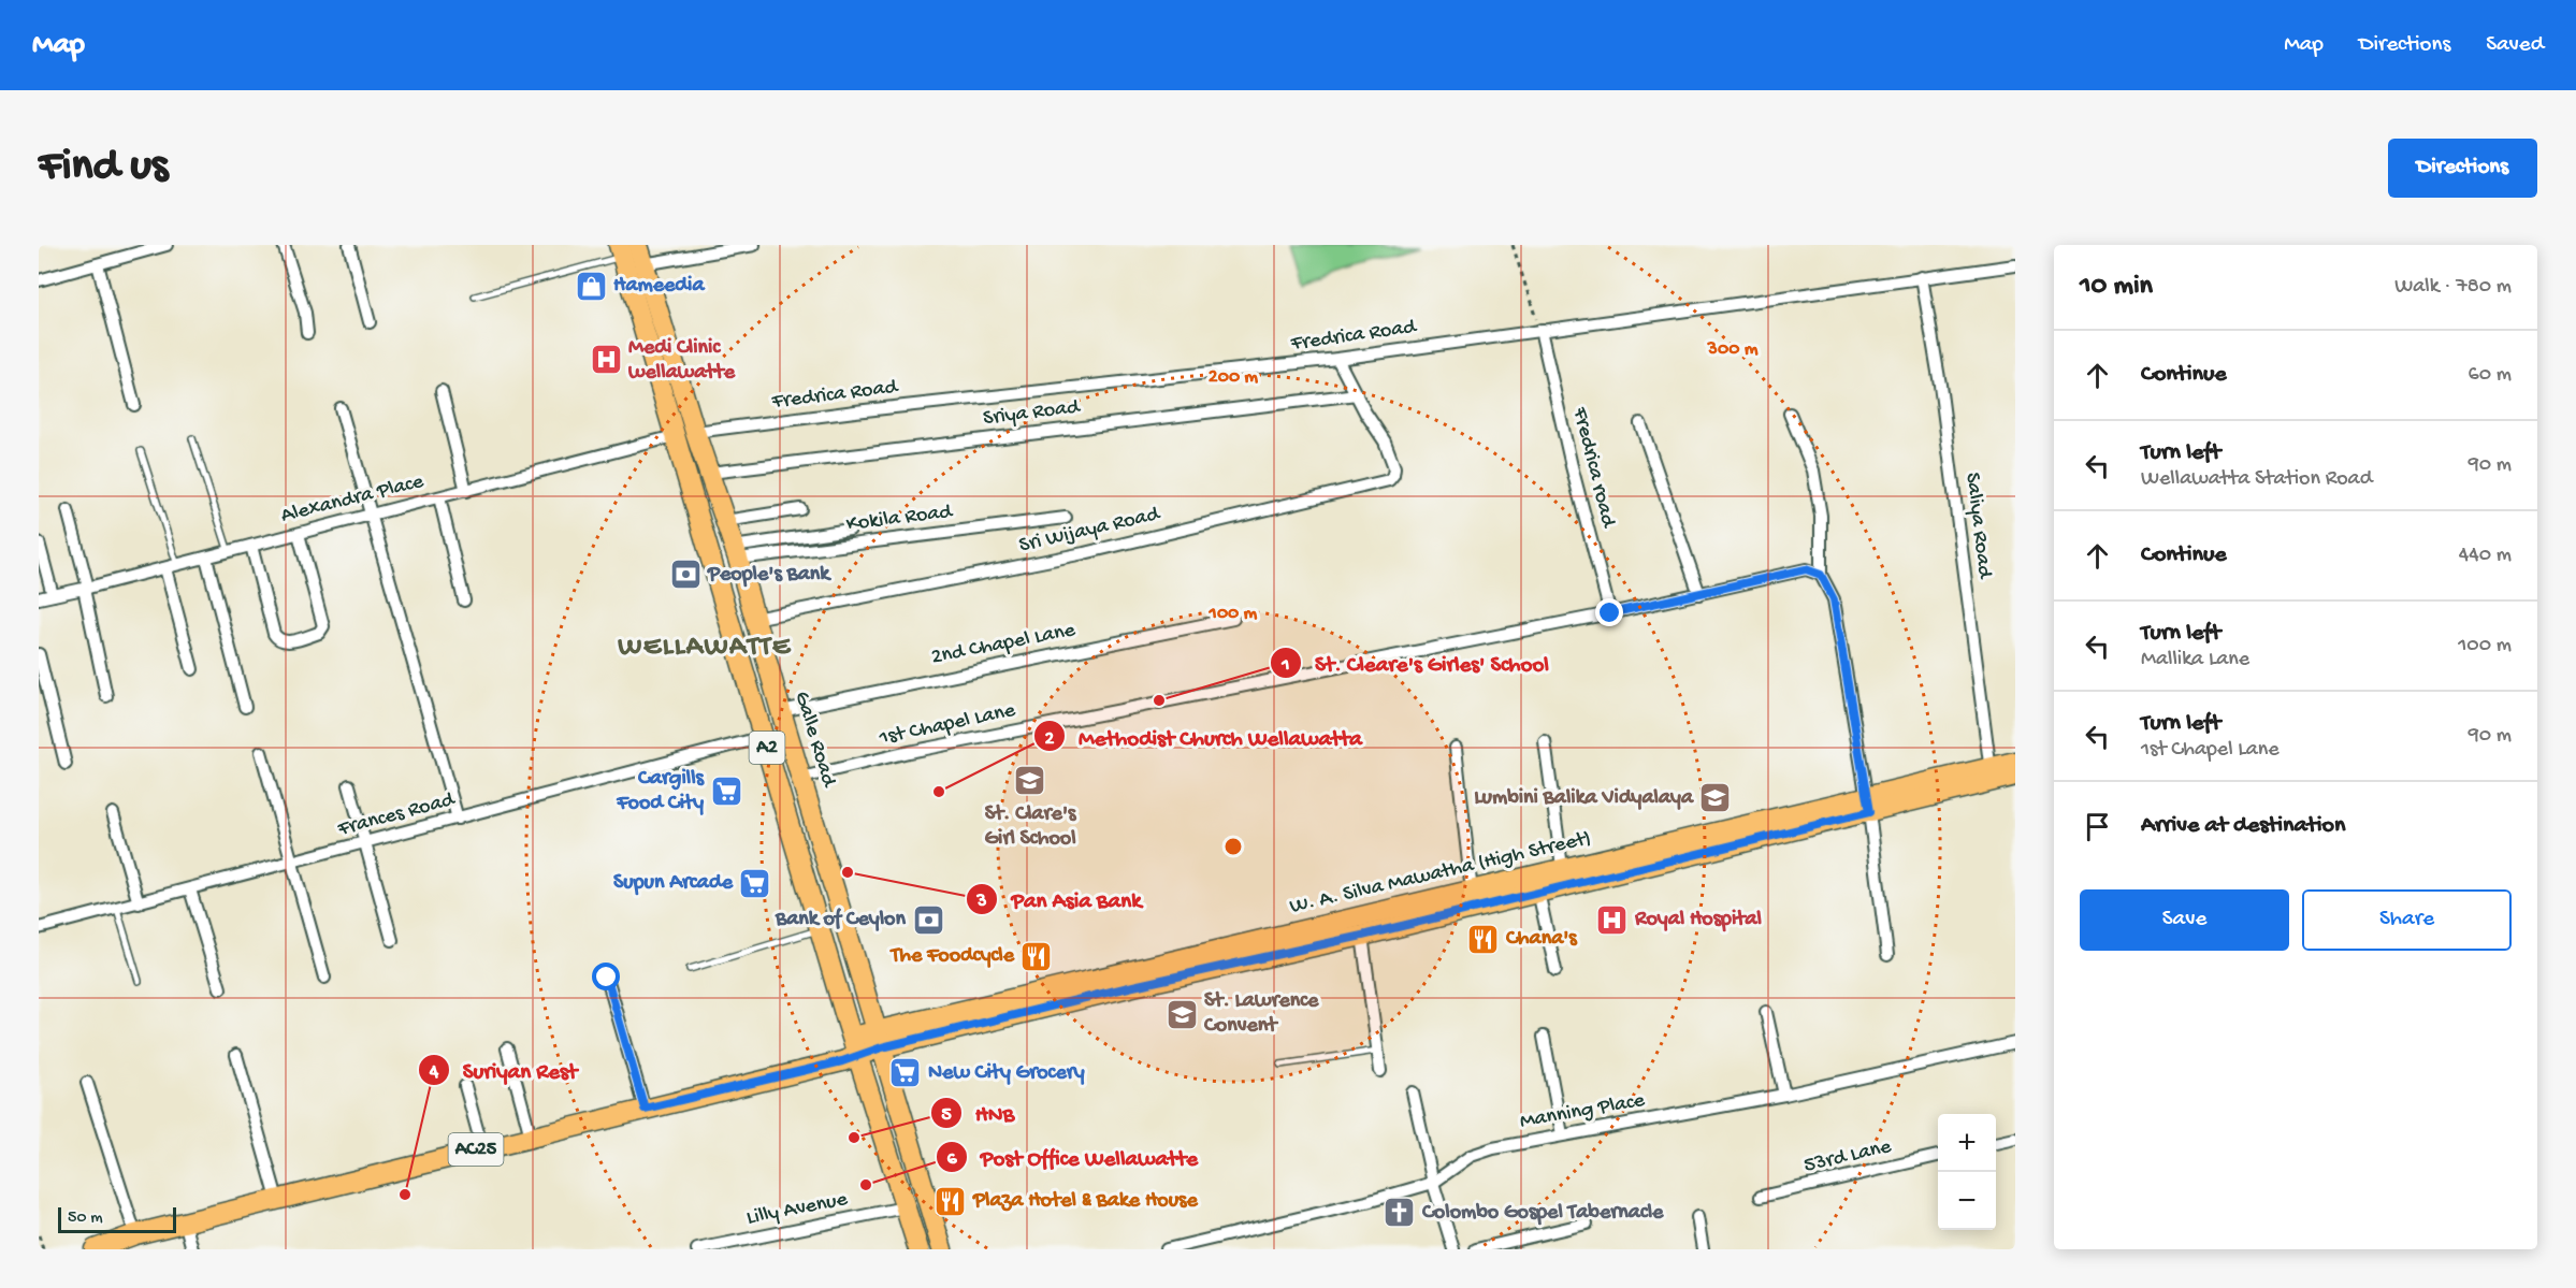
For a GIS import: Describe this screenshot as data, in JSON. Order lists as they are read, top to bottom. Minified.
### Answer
{"streets":{"main road":["Galle Road","A2","W. A. Silva Mawatha (High Street)","AC25"],"street":["Fredrica Road","Sriya Road","Fredrica road","Alexandra Place","Kokila Road","Saliya Road","Sri Wijaya Road","2nd Chapel Lane","1st Chapel Lane","Frances Road","Manning Place","53rd Lane","Lilly Avenue"]},"crossings":[["Fredrica Road","Fredrica road"],["Fredrica Road","Saliya Road"],["Fredrica Road","Galle Road"],["Sriya Road","Sri Wijaya Road"],["Sriya Road","Galle Road"],["Fredrica road","1st Chapel Lane"],["Alexandra Place","Galle Road"],["Kokila Road","Galle Road"],["Saliya Road","W. A. Silva Mawatha (High Street)"],["Sri Wijaya Road","Galle Road"],["2nd Chapel Lane","Galle Road"],["1st Chapel Lane","Galle Road"],["Galle Road","Frances Road"],["Galle Road","W. A. Silva Mawatha (High Street)"],["Galle Road","AC25"],["Galle Road","Lilly Avenue"]],"districts":["WELLAWATTE"],"places":{"shop":["Hameedia"],"hospital":["Medi Clinic wellawatte","Royal Hospital"],"bank":["People's Bank","Bank of Ceylon"],"other":["St. Cleare's Girles' School","Methodist Church Wellawatta","Pan Asia Bank","HNB","Post Office Wellawatte","Suriyan Rest"],"school or university":["St. Clare's Girl School","Lumbini Balika Vidyalaya","St. Lawrence Convent"],"supermarket":["Cargills Food City","Supun Arcade","New City Grocery"],"restaurant":["Chana's","The Foodcycle","Plaza Hotel & Bake House"],"church":["Colombo Gospel Tabernacle"]},"scale_bar":"50 m","page":{"header":"Map","nav":["Map","Directions","Saved"],"buttons":["Directions",["Save","Share"]],"title":"Find us","heading":["10 min","Walk · 780 m"],"list":[["Continue","60 m"],["Turn left","Wellawatta Station Road","90 m"],["Continue","440 m"],["Turn left","Mallika Lane","100 m"],["Turn left","1st Chapel Lane","90 m"],"Arrive at destination"],"map_buttons":["+","−"],"scale":"50 m"},"rings":["300 m","200 m","100 m"]}
